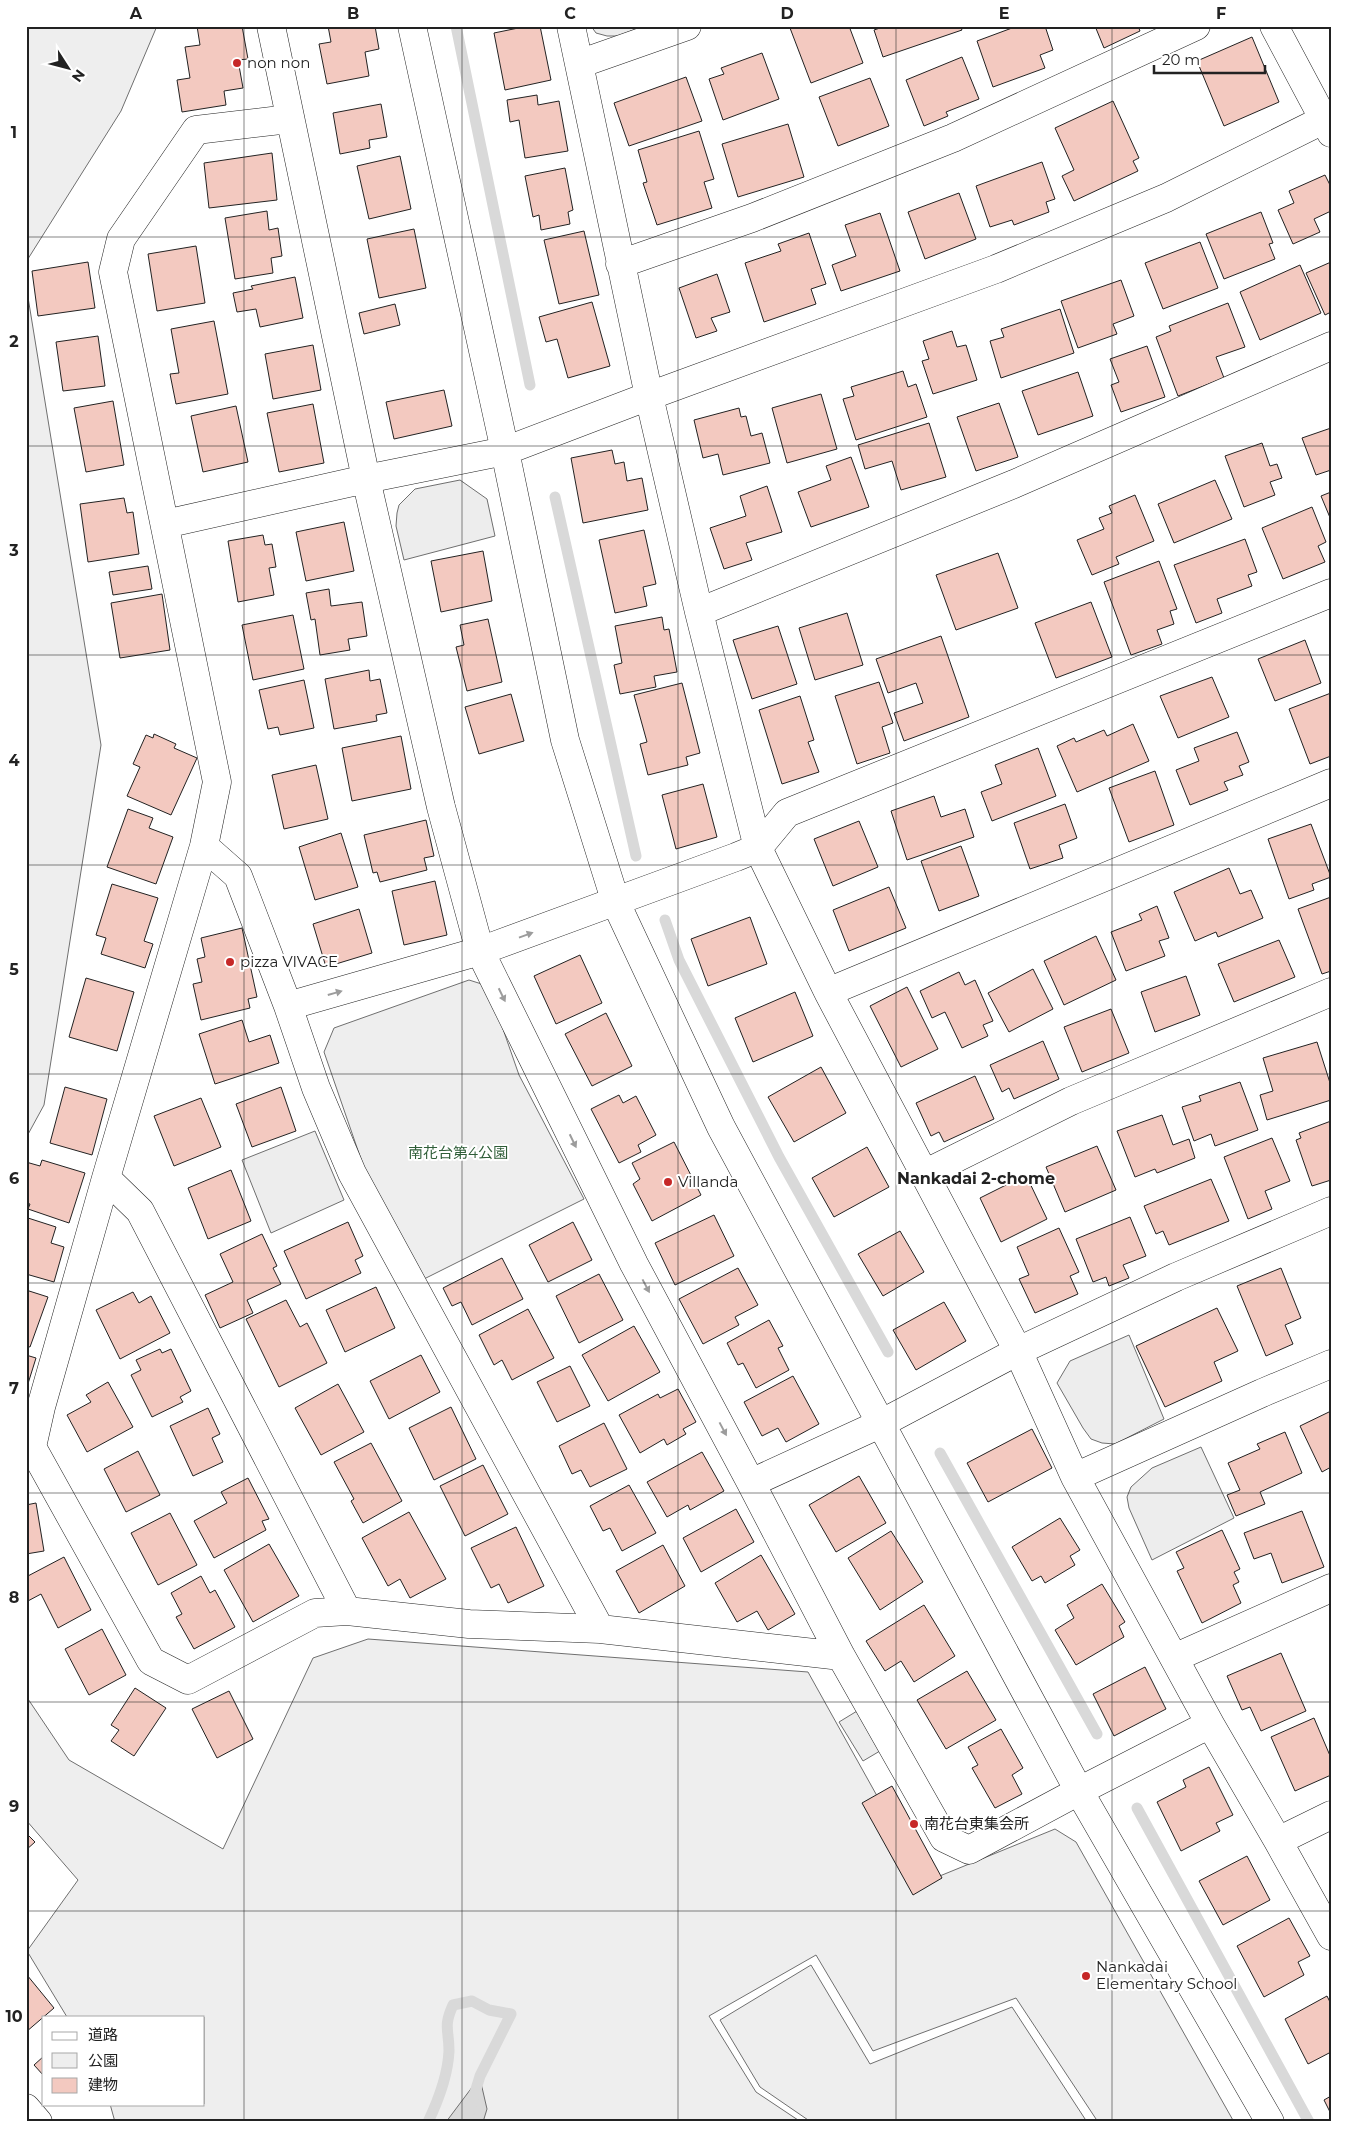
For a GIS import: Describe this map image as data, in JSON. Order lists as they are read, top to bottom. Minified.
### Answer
{"districts":["Nankadai 2-chome"],"parks":["南花台第4公園"],"places":["non non","pizza VIVACE","Villanda","南花台東集会所","Nankadai Elementary School"],"legend":["道路","公園","建物"],"scale_bar":"20 m","north":"bottom right","grid":{"columns":["A","B","C","D","E","F"],"rows":["1","2","3","4","5","6","7","8","9","10"]}}
